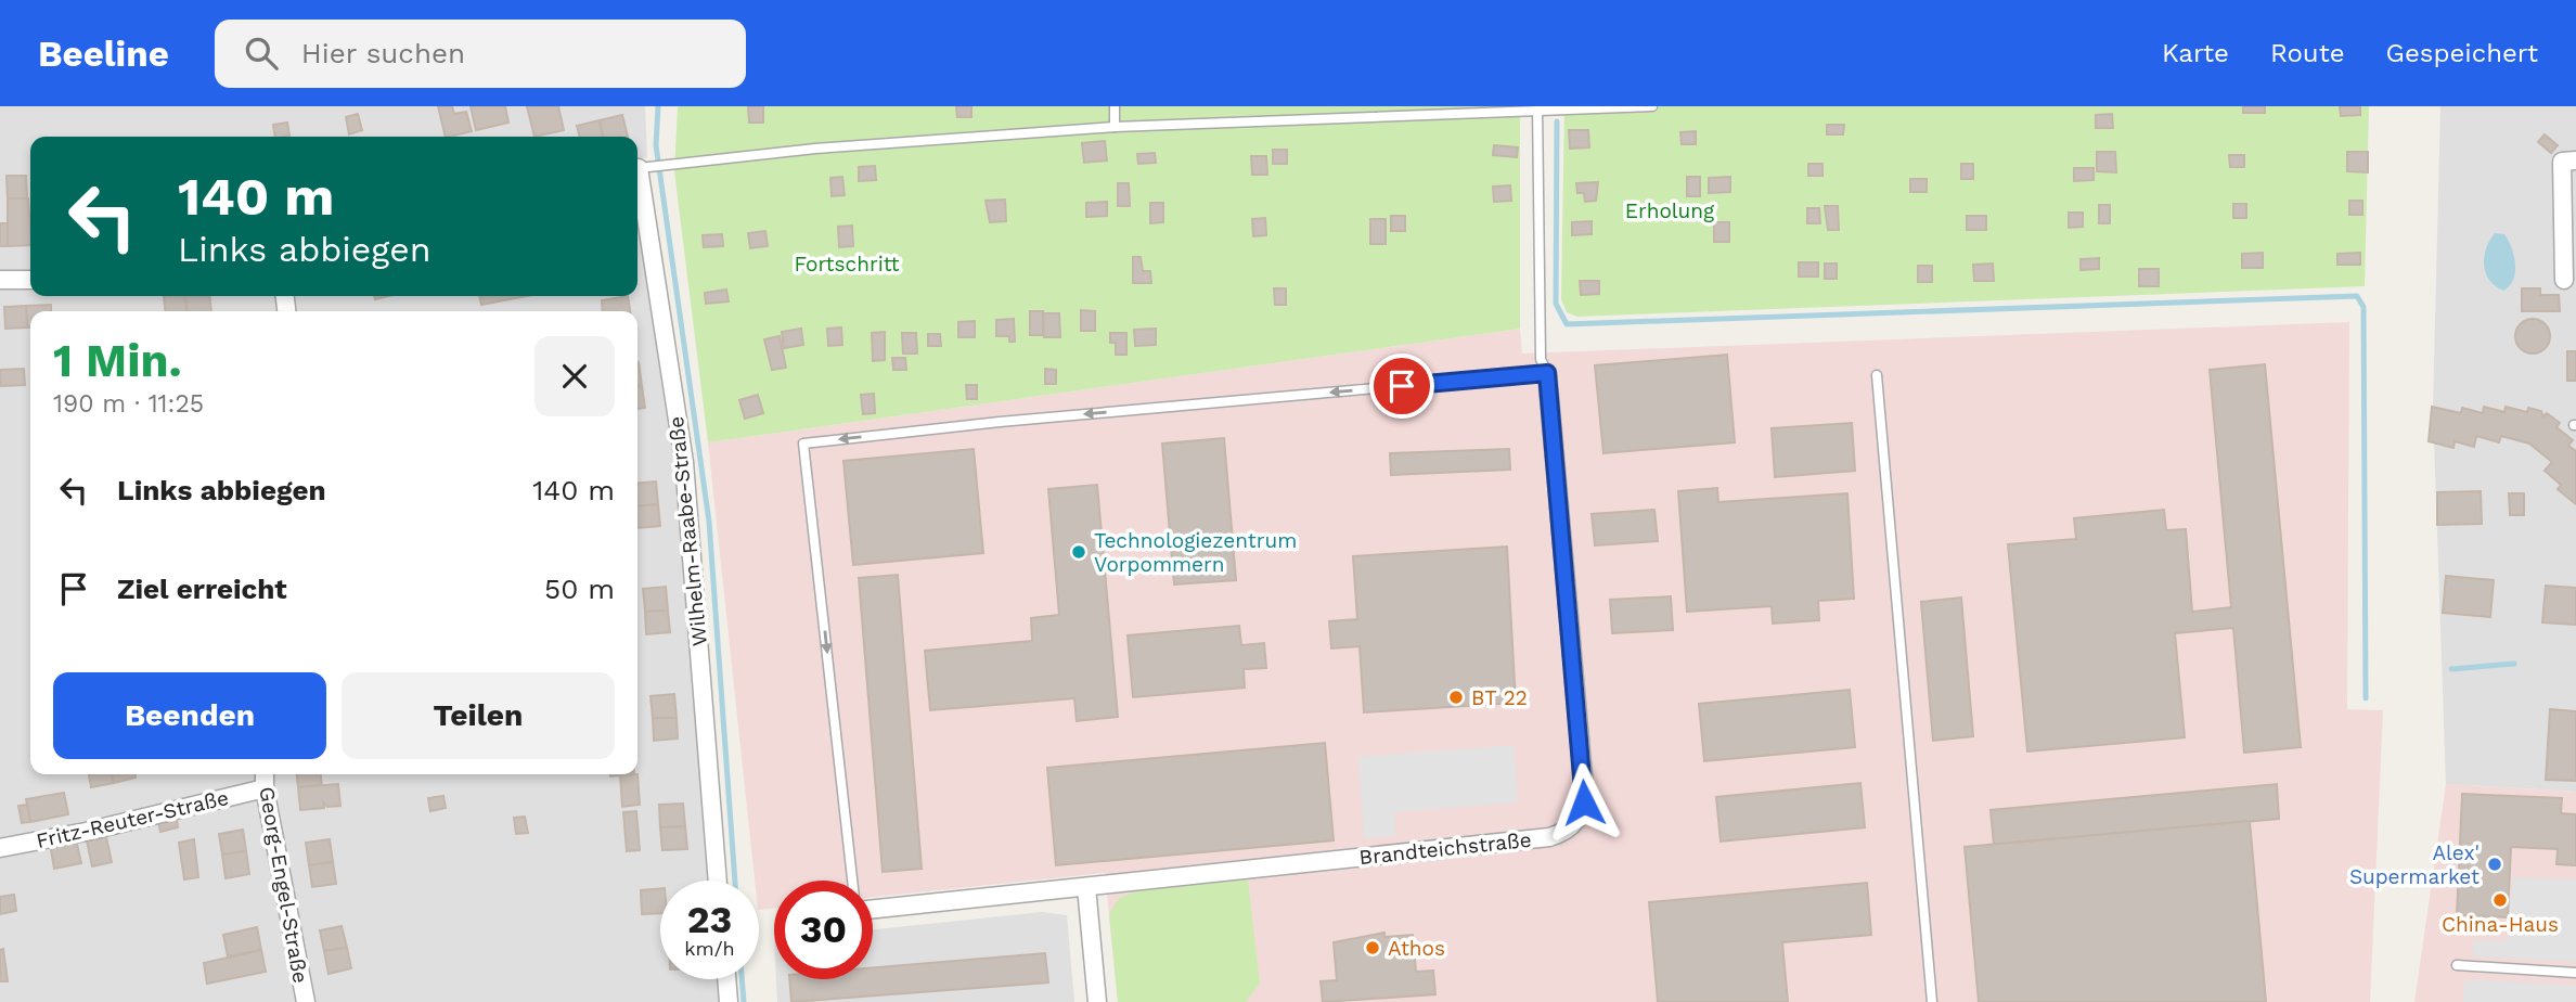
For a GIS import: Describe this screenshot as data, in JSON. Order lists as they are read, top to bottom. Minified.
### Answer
{"streets":{"street":["Wilhelm-Raabe-Straße","Fritz-Reuter-Straße","Brandteichstraße","Georg-Engel-Straße"]},"crossings":[["Fritz-Reuter-Straße","Georg-Engel-Straße"]],"parks":["Erholung","Fortschritt"],"places":["Technologiezentrum Vorpommern","BT 22","Alex' Supermarket","China-Haus","Athos"],"page":{"header":"Beeline","search":"Hier suchen","nav":["Karte","Route","Gespeichert"],"turn":["140 m","Links abbiegen"],"heading":["1 Min.","190 m · 11:25"],"list":[{"name":"Links abbiegen","value":"140 m"},{"name":"Ziel erreicht","value":"50 m"}],"buttons":["Beenden","Teilen"],"speed":"23 km/h","limit":"30"}}
